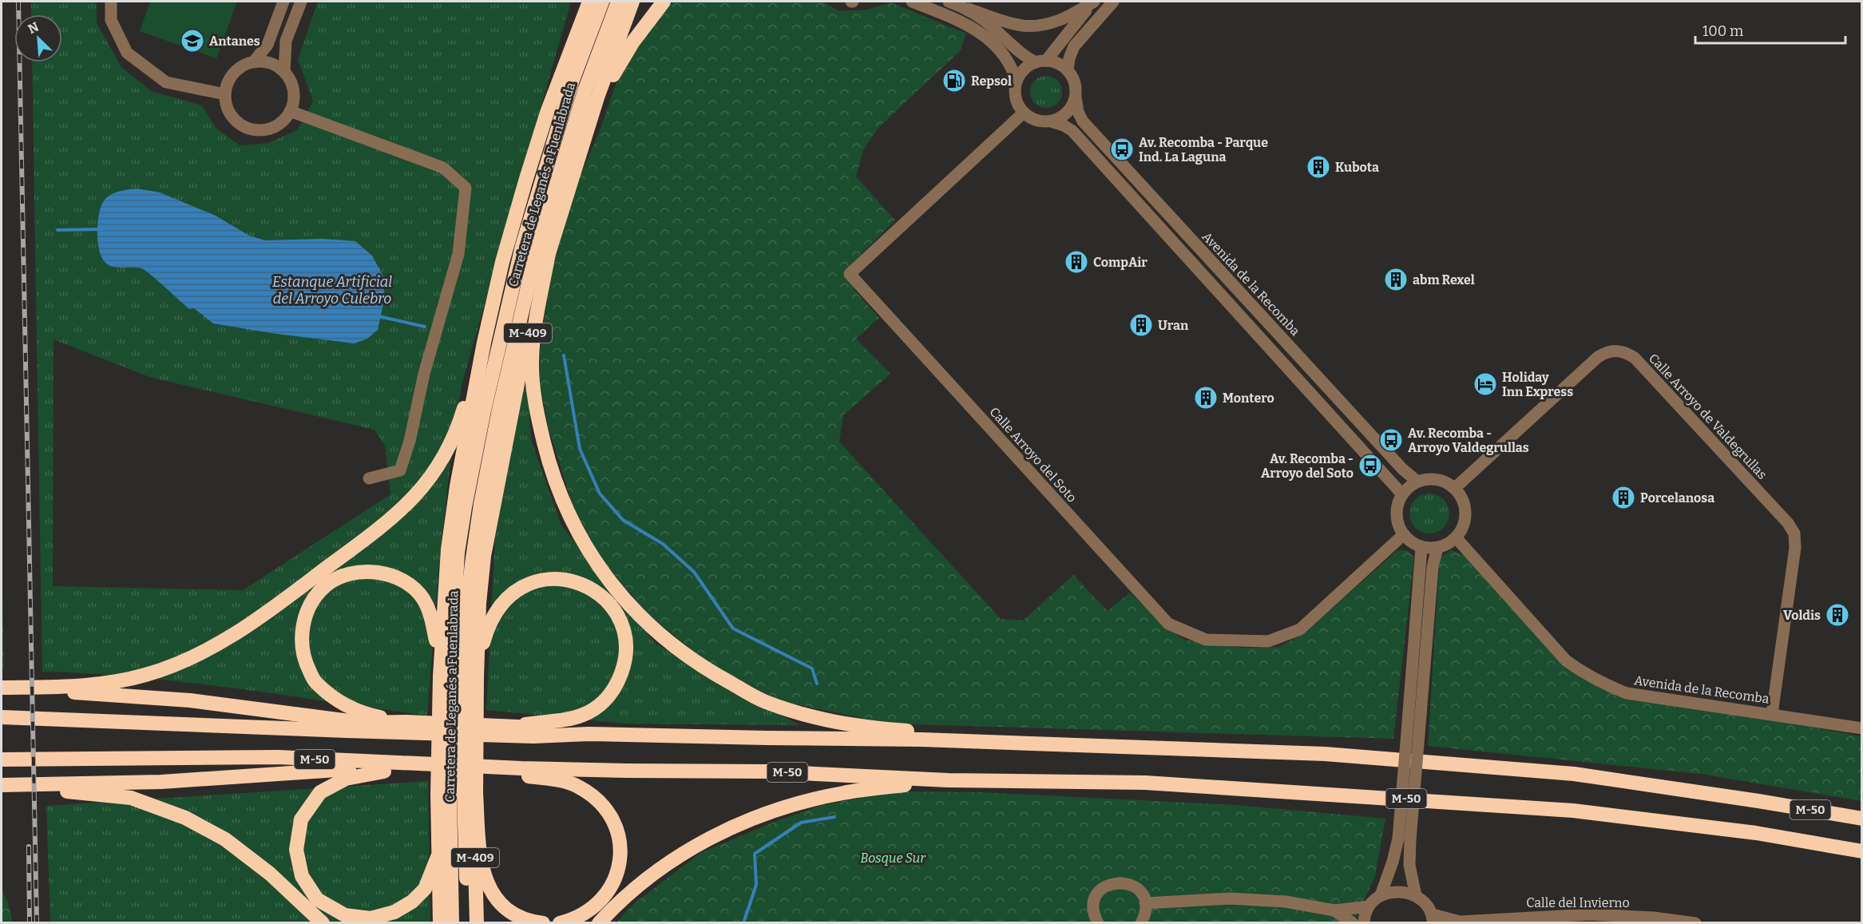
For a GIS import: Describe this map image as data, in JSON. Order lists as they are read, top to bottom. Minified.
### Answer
{"streets":{"highway":["Carretera de Leganés a Fuenlabrada","M-409","M-50"],"street":["Avenida de la Recomba","Calle Arroyo de Valdegrullas","Calle Arroyo del Soto","Calle del Invierno"]},"crossings":[["Carretera de Leganés a Fuenlabrada","M-409"],["Avenida de la Recomba","Calle Arroyo de Valdegrullas"],["Avenida de la Recomba","Calle Arroyo del Soto"],["Calle Arroyo de Valdegrullas","Calle Arroyo del Soto"]],"water":["Estanque Artificial del Arroyo Culebro"],"parks":["Bosque Sur"],"places":{"school or university":["Antanes"],"fuel station":["Repsol"],"bus stop":["Av. Recomba - Parque Ind. La Laguna","Av. Recomba - Arroyo Valdegrullas","Av. Recomba - Arroyo del Soto"],"building":["Kubota","CompAir","abm Rexel","Uran","Montero","Porcelanosa","Voldis"],"hotel":["Holiday Inn Express"]},"scale_bar":"100 m","north":"top left"}
